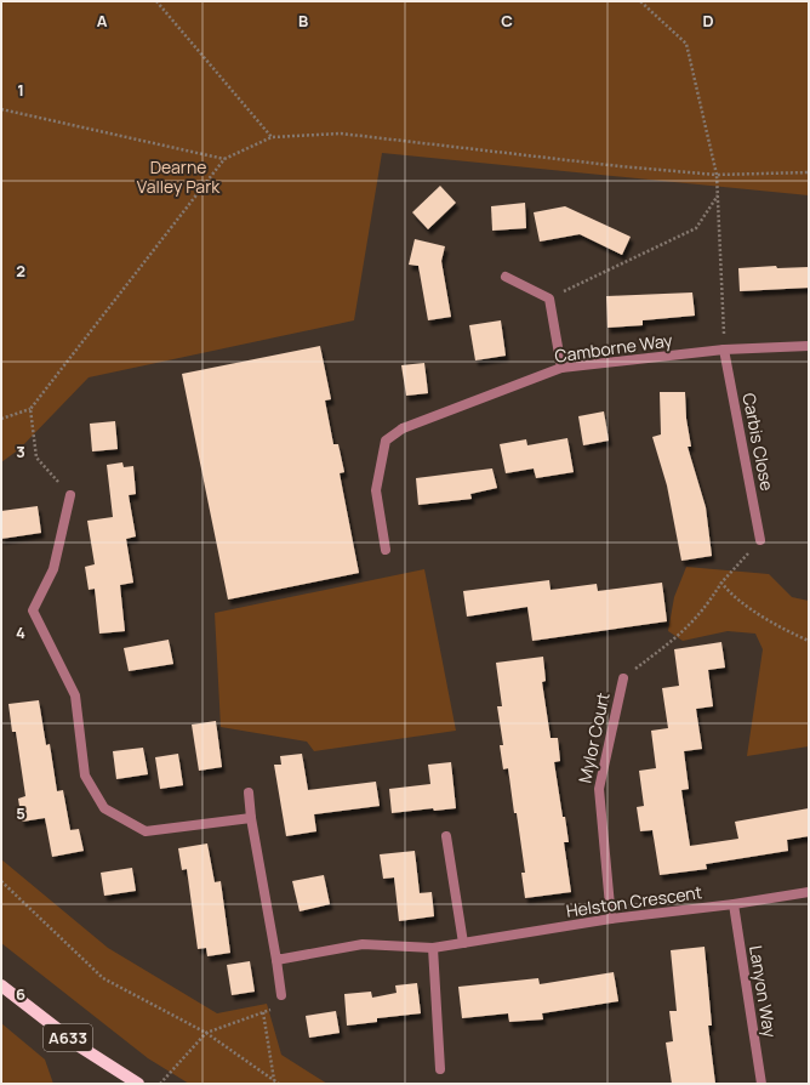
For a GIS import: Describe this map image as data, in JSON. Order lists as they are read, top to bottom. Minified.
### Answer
{"streets":{"main road":["A633"],"street":["Camborne Way","Carbis Close","Mylor Court","Helston Crescent","Lanyon Way"]},"crossings":[["Camborne Way","Carbis Close"],["Mylor Court","Helston Crescent"],["Helston Crescent","Lanyon Way"]],"parks":["Dearne Valley Park"],"grid":{"columns":["A","B","C","D"],"rows":["1","2","3","4","5","6"]}}
